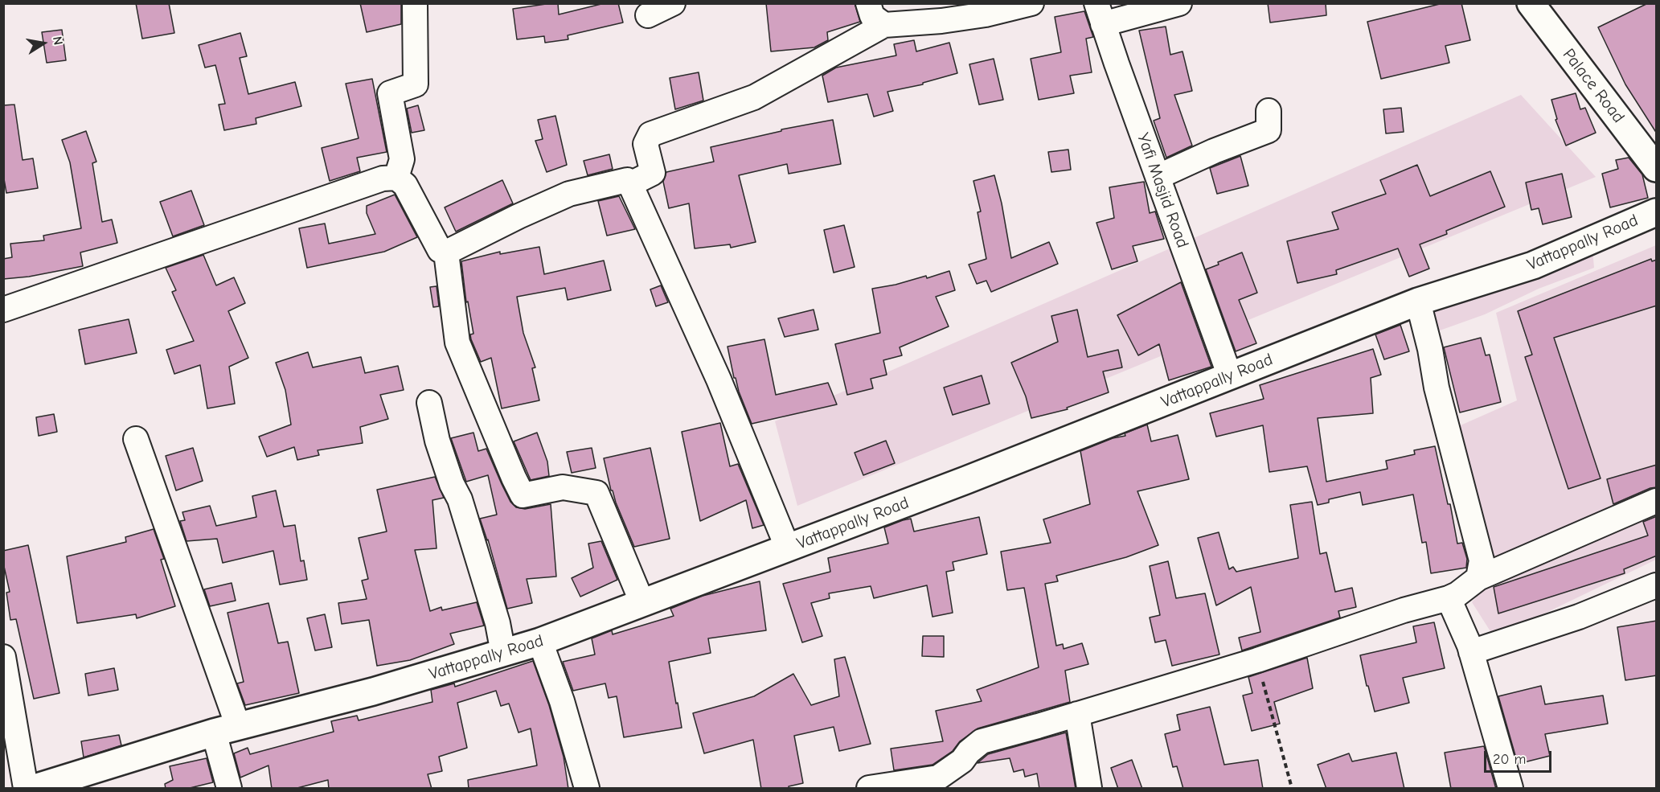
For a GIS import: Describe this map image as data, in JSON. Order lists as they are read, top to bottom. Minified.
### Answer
{"streets":{"main road":["Palace Road","Vattappally Road"],"street":["Yafi Masjid Road"]},"crossings":[["Yafi Masjid Road","Vattappally Road"]],"scale_bar":"20 m","north":"right"}
